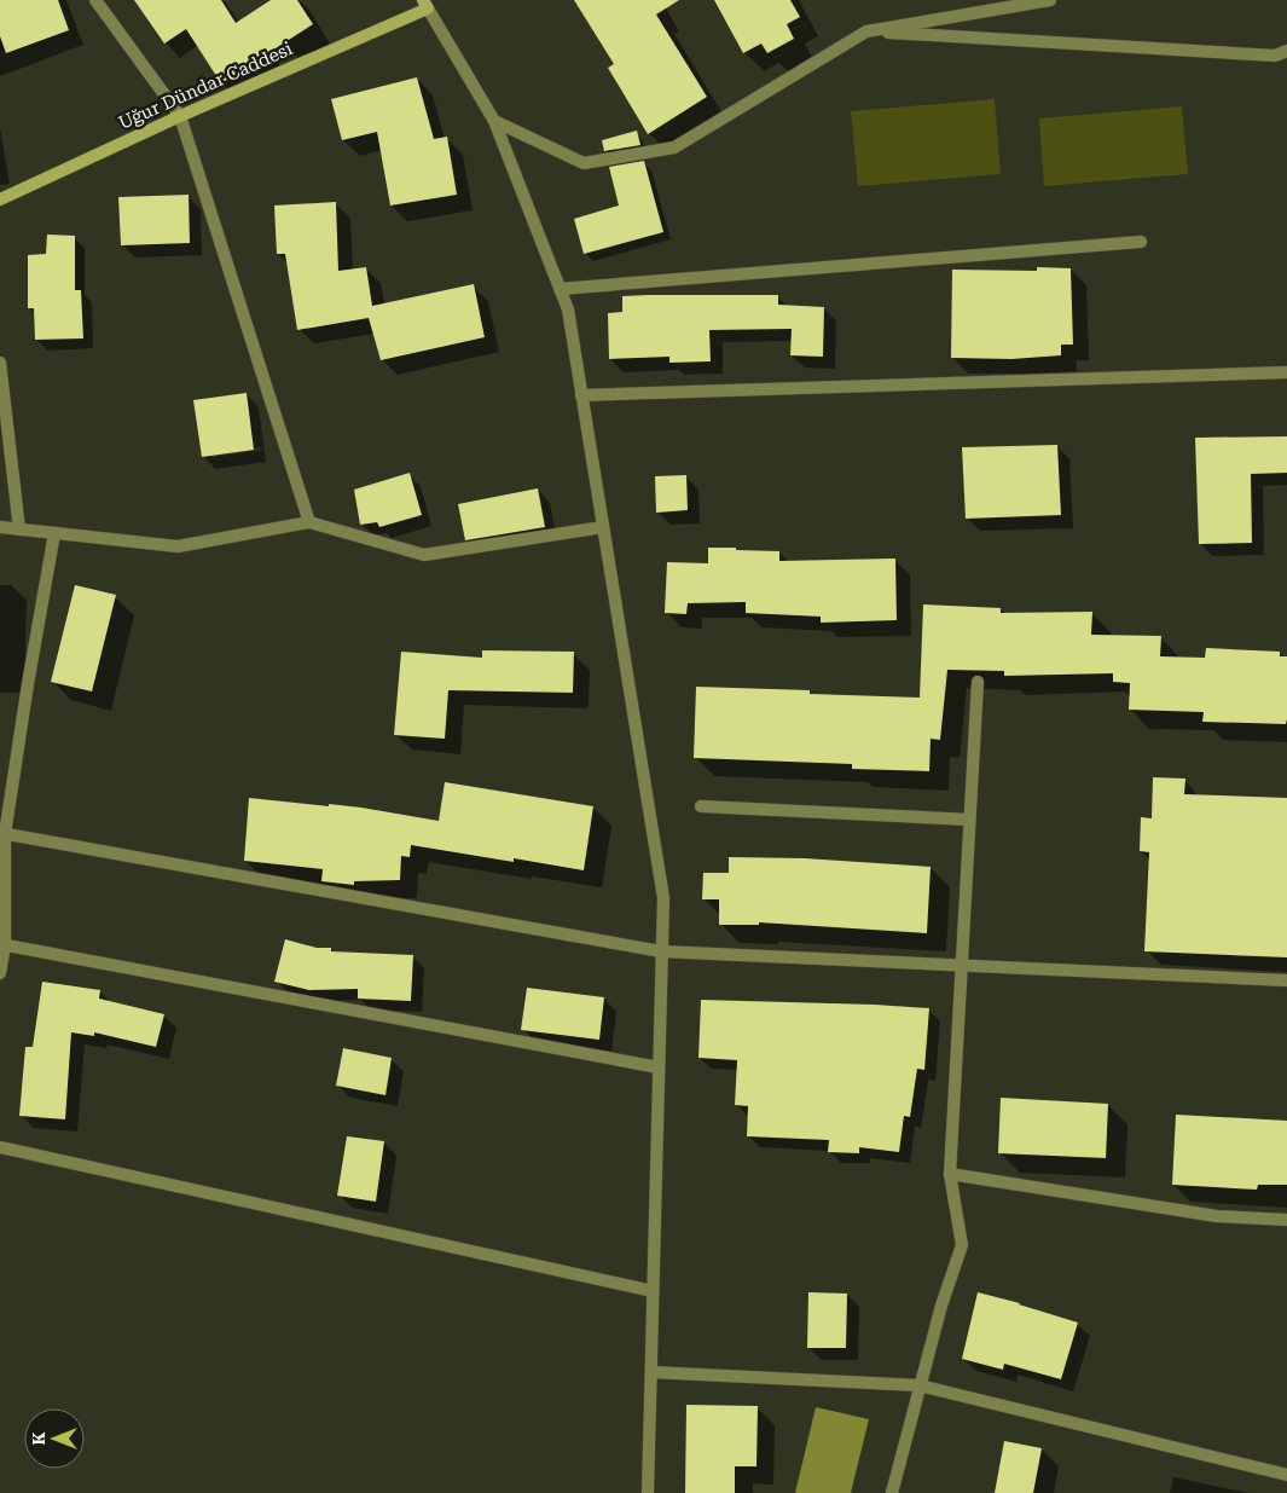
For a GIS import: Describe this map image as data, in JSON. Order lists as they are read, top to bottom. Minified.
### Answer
{"streets":{"street":["Uğur Dündar Caddesi"]},"north":"left"}
